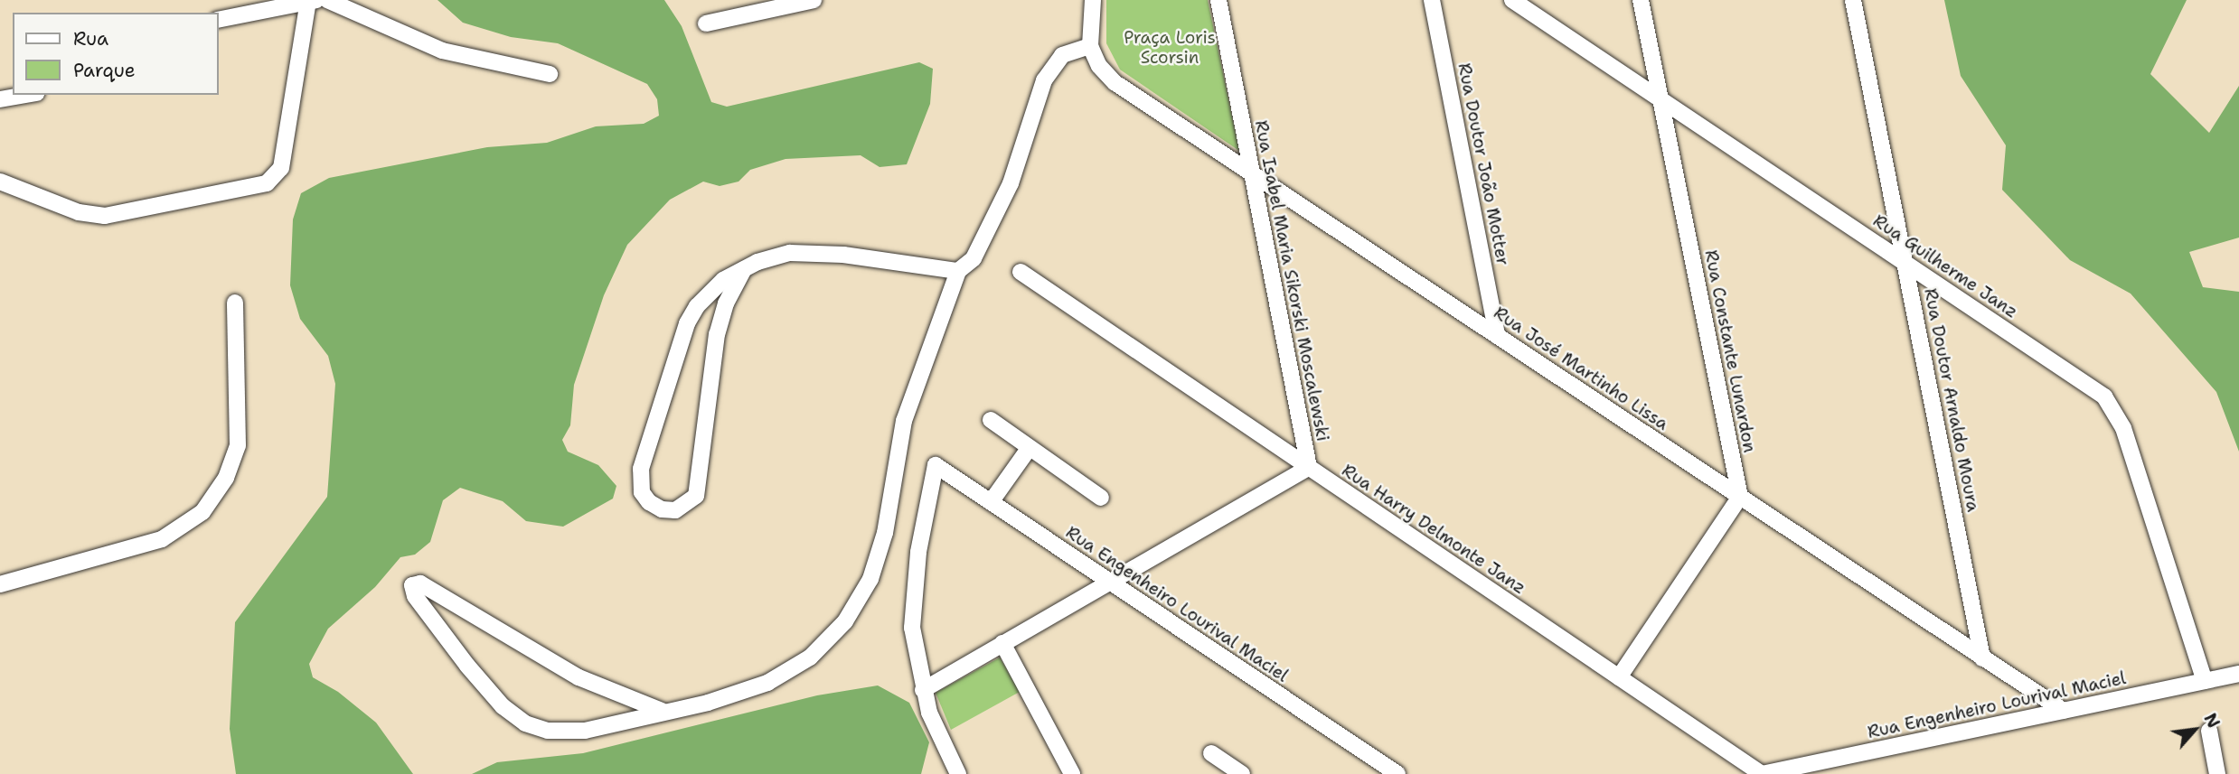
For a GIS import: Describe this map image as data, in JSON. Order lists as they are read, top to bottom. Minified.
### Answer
{"streets":{"street":["Rua Doutor João Motter","Rua Guilherme Janz","Rua Isabel Maria Sikorski Moscalewski","Rua Constante Lunardon","Rua José Martinho Lissa","Rua Doutor Arnaldo Moura","Rua Harry Delmonte Janz","Rua Engenheiro Lourival Maciel"]},"crossings":[["Rua Doutor João Motter","Rua José Martinho Lissa"],["Rua Guilherme Janz","Rua Constante Lunardon"],["Rua Guilherme Janz","Rua Doutor Arnaldo Moura"],["Rua Guilherme Janz","Rua Engenheiro Lourival Maciel"],["Rua Isabel Maria Sikorski Moscalewski","Rua José Martinho Lissa"],["Rua Isabel Maria Sikorski Moscalewski","Rua Harry Delmonte Janz"],["Rua Isabel Maria Sikorski Moscalewski","Rua Engenheiro Lourival Maciel"],["Rua Constante Lunardon","Rua José Martinho Lissa"],["Rua José Martinho Lissa","Rua Doutor Arnaldo Moura"],["Rua José Martinho Lissa","Rua Engenheiro Lourival Maciel"],["Rua Harry Delmonte Janz","Rua Engenheiro Lourival Maciel"]],"parks":["Praça Loris Scorsin"],"legend":["Rua","Parque"],"north":"top right"}
